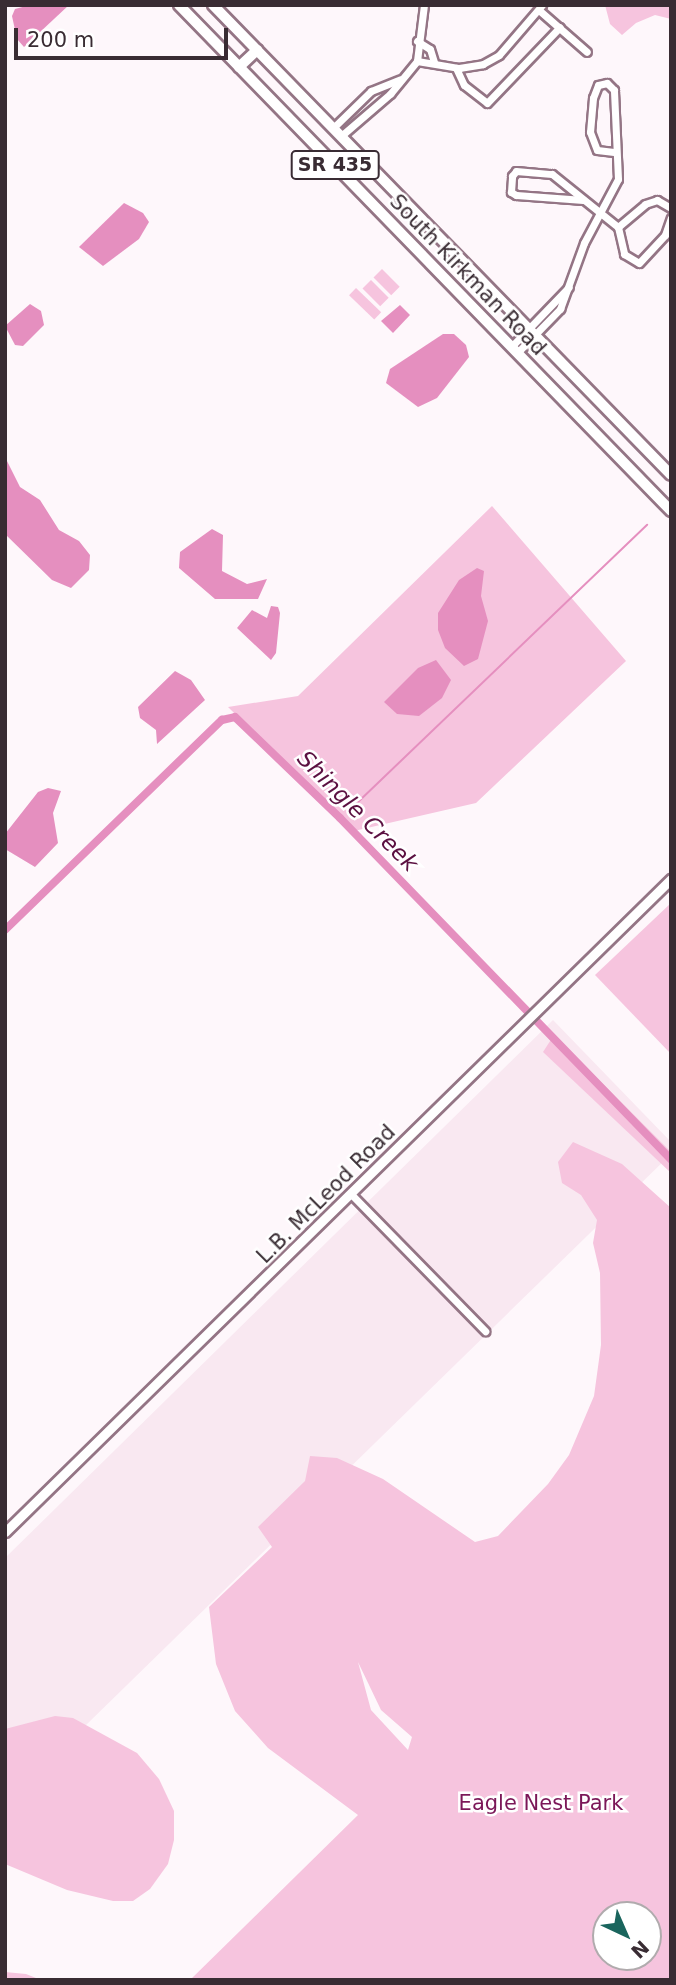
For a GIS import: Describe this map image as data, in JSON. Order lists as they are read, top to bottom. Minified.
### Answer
{"streets":{"main road":["SR 435","South Kirkman Road"],"street":["L.B. McLeod Road"]},"water":["Shingle Creek"],"parks":["Eagle Nest Park"],"scale_bar":"200 m","north":"bottom right"}
